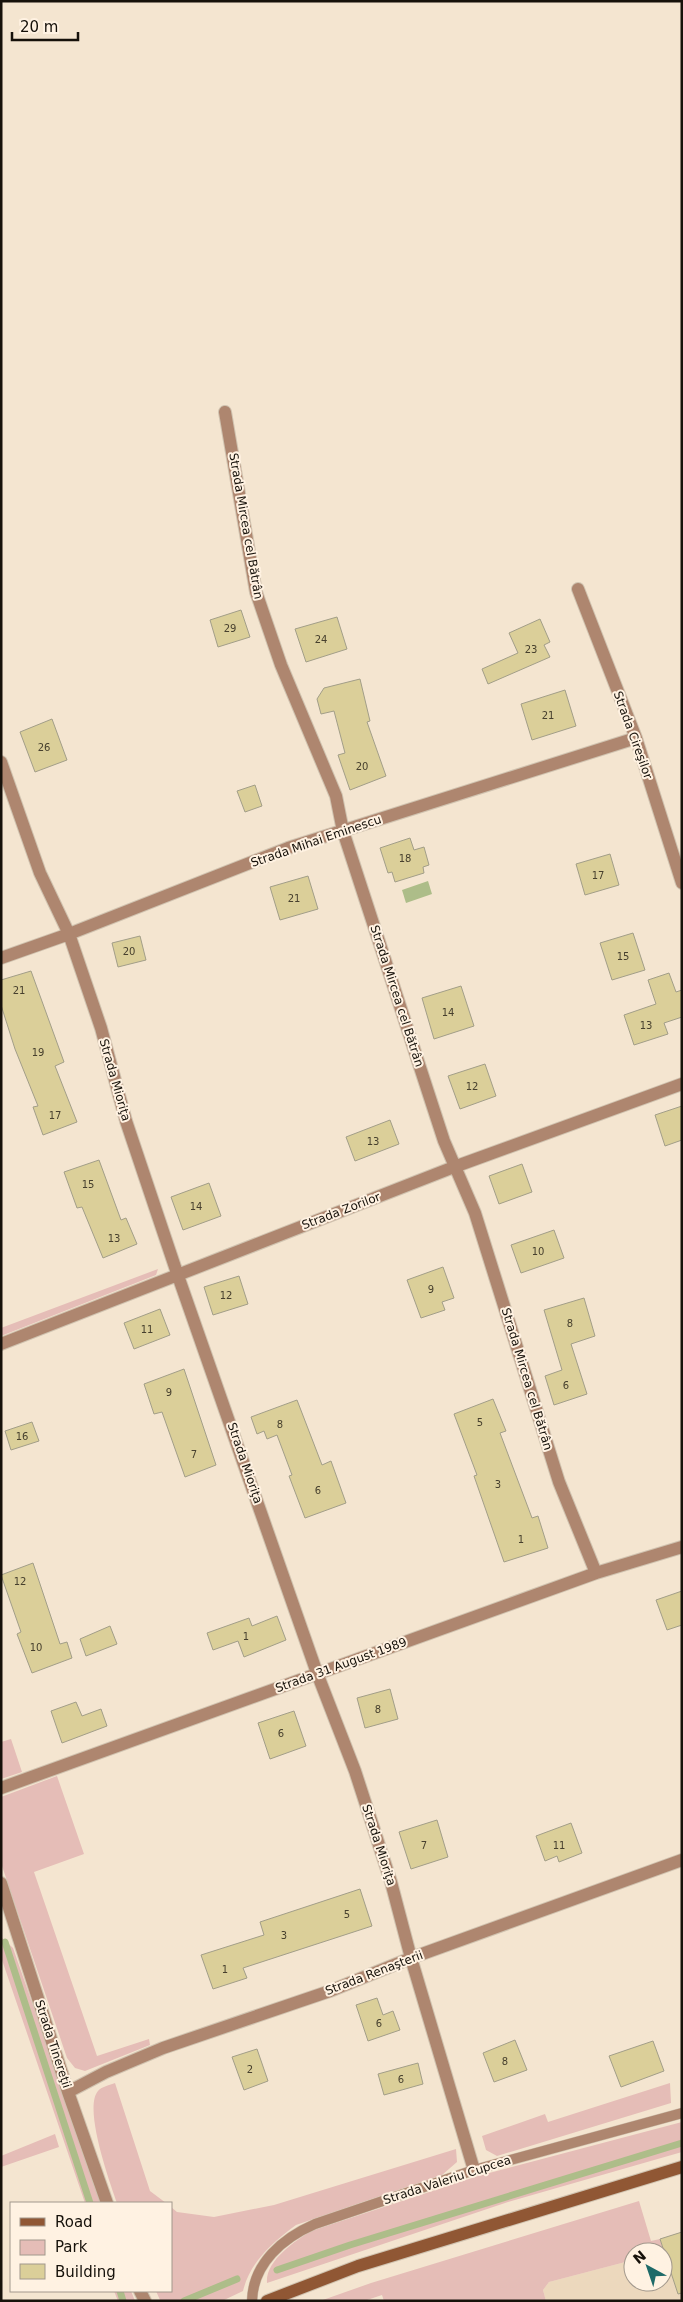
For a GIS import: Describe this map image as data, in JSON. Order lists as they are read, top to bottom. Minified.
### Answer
{"streets":{"street":["Strada Mircea cel Bătrân","Strada Cireşilor","Strada Mihai Eminescu","Strada Mioriţa","Strada Zorilor","Strada 31 August 1989","Strada Renaşterii","Strada Tinereţii"],"lane":["Strada Valeriu Cupcea"]},"crossings":[["Strada Mircea cel Bătrân","Strada Mihai Eminescu"],["Strada Mircea cel Bătrân","Strada Zorilor"],["Strada Mircea cel Bătrân","Strada 31 August 1989"],["Strada Cireşilor","Strada Mihai Eminescu"],["Strada Mihai Eminescu","Strada Mioriţa"],["Strada Mioriţa","Strada Zorilor"],["Strada Mioriţa","Strada 31 August 1989"],["Strada Mioriţa","Strada Renaşterii"],["Strada Mioriţa","Strada Valeriu Cupcea"],["Strada Renaşterii","Strada Tinereţii"]],"house_numbers":["29","24","23","21","26","20","18","17","21","20","15","21","14","13","19","12","17","13","15","14","13","10","9","12","8","11","6","9","5","8","16","7","3","6","1","12","1","10","8","6","7","11","5","3","1","6","8","2","6"],"legend":["Road","Park","Building"],"scale_bar":"20 m","north":"top left"}
